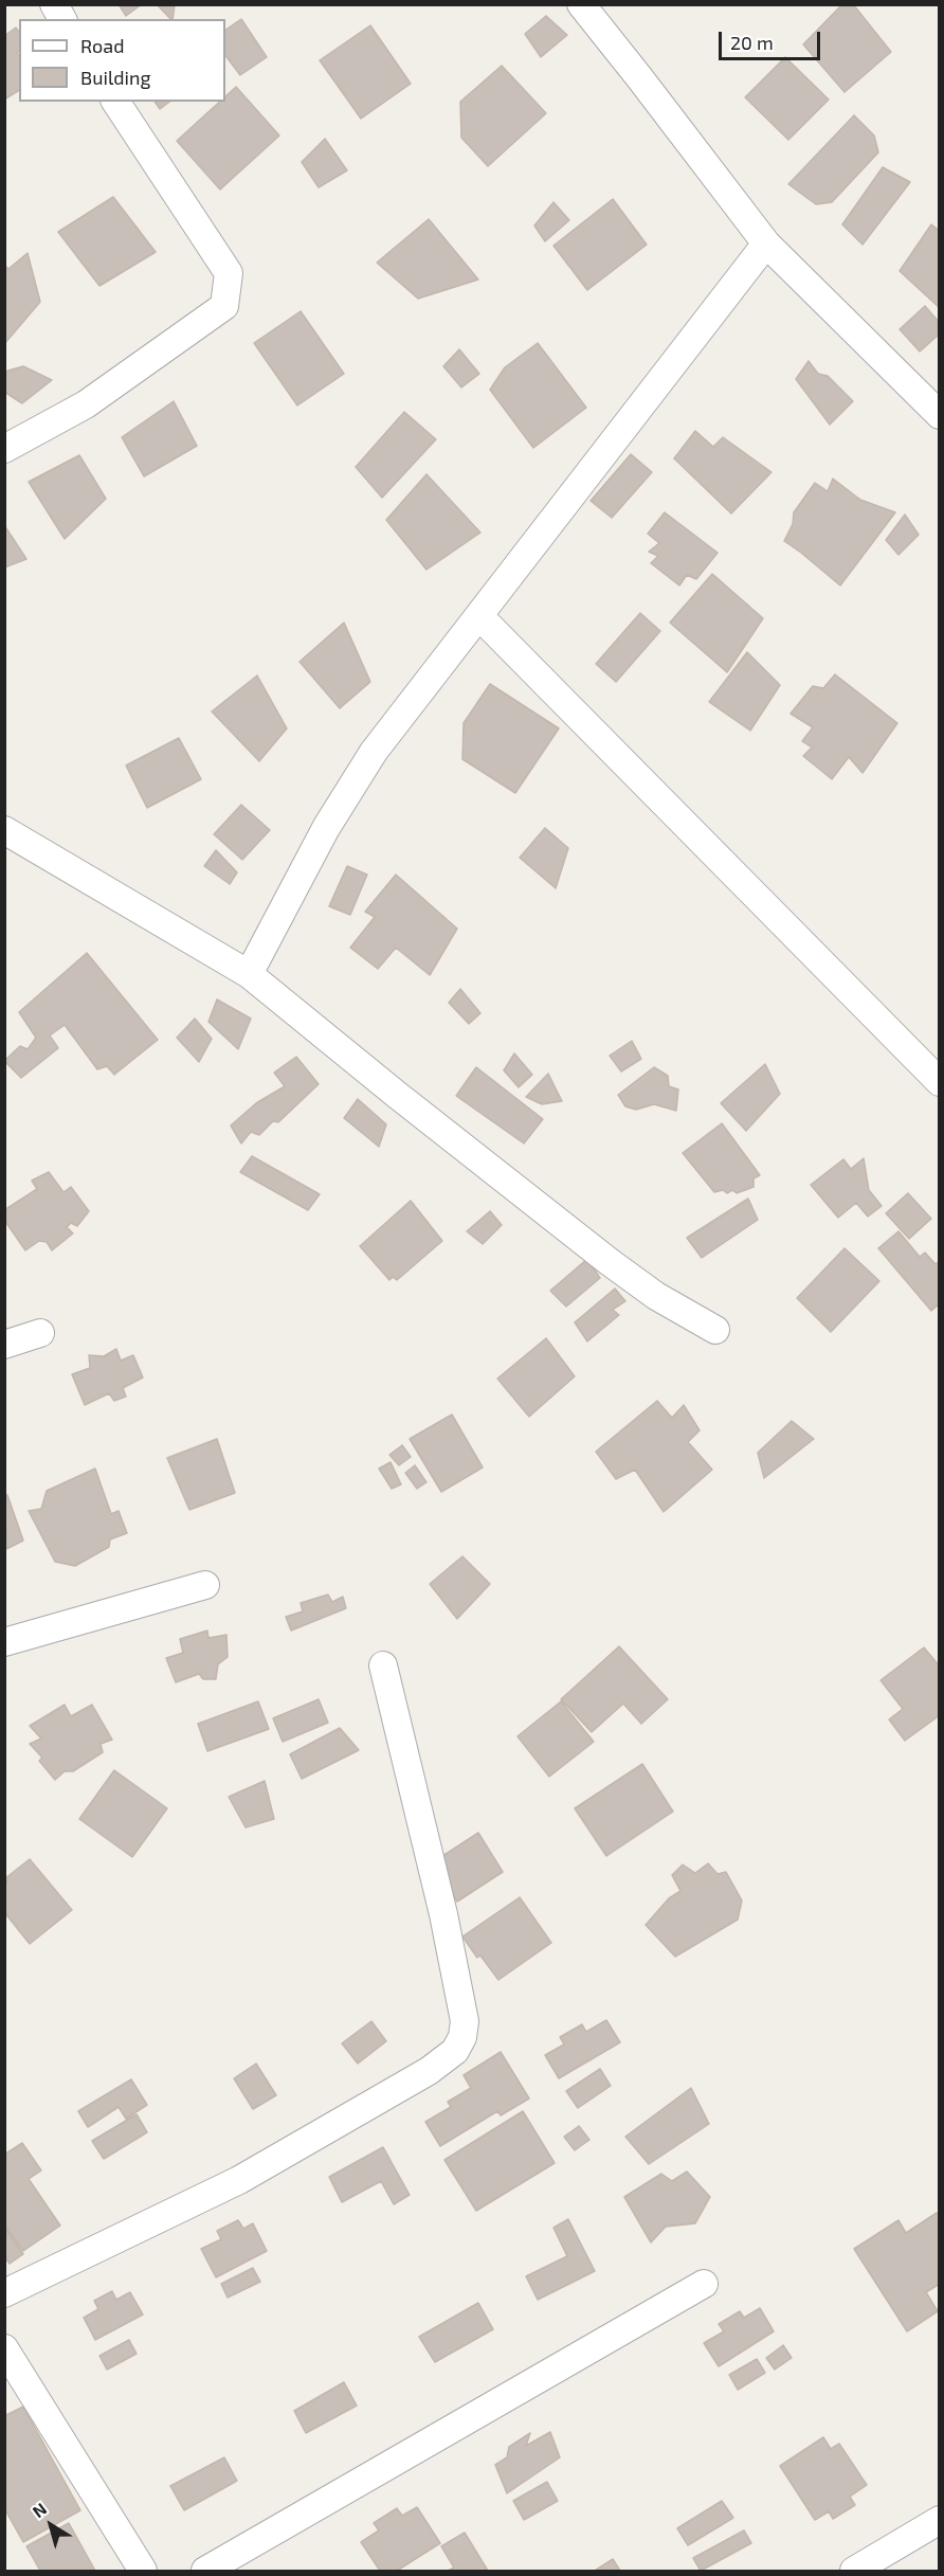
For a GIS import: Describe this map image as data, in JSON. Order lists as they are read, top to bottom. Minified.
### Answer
{"legend":["Road","Building"],"scale_bar":"20 m","north":"top left"}
